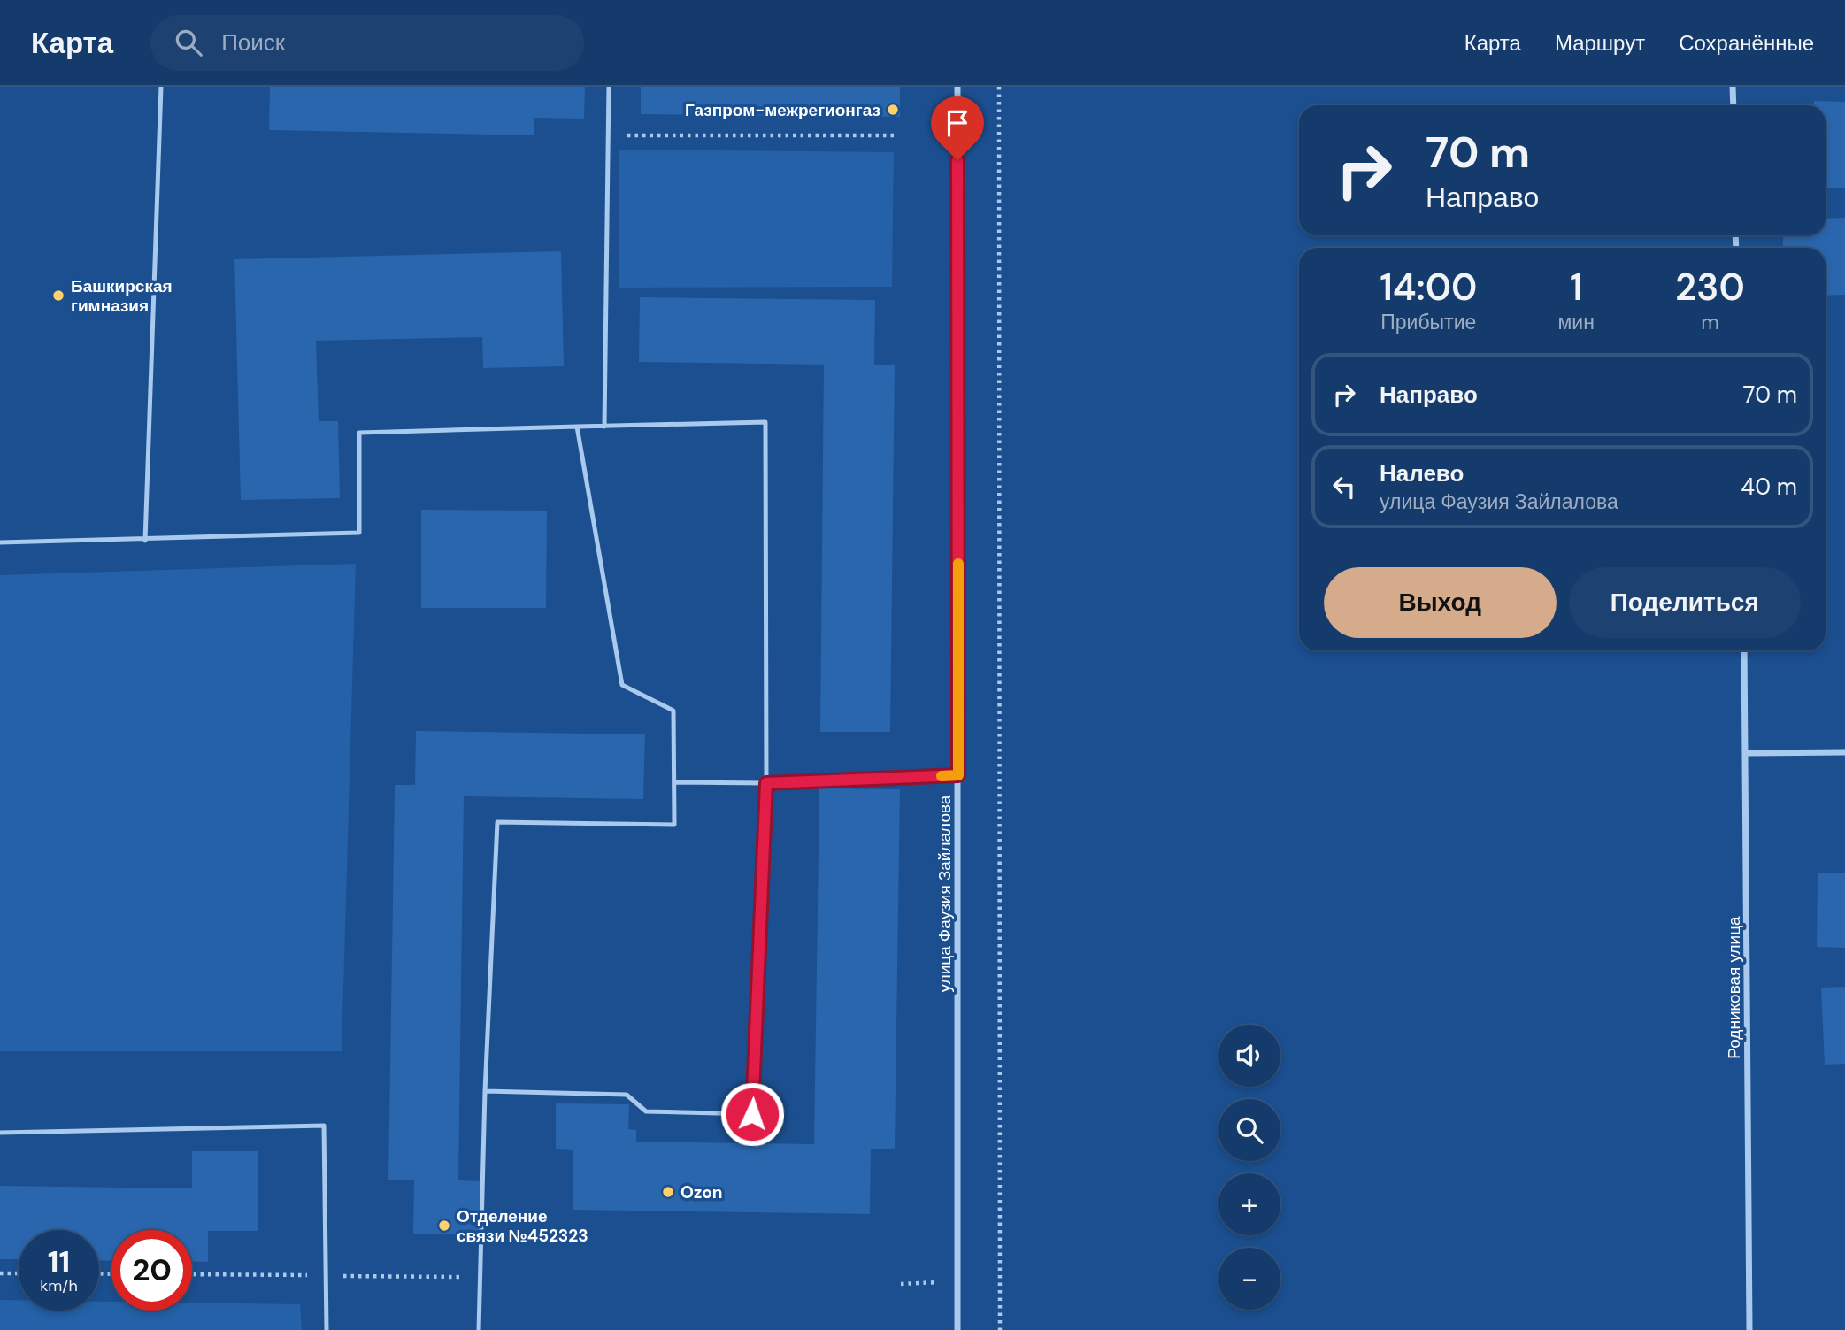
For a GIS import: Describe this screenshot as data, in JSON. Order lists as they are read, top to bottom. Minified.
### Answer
{"streets":{"street":["улица Фаузия Зайлалова","Родниковая улица"]},"places":["Газпром-межрегионгаз","Башкирская гимназия","Ozon","Отделение связи №452323"],"page":{"header":"Карта","search":"Поиск","nav":["Карта","Маршрут","Сохранённые"],"turn":["70 m","Направо"],"eta":["14:00","Прибытие","1","мин","230","m"],"list":[{"name":"Направо","value":"70 m"},{"name":"Налево","note":"улица Фаузия Зайлалова","value":"40 m"}],"buttons":["Выход","Поделиться"],"map_buttons":["+","−"],"speed":"11 km/h","limit":"20"}}
